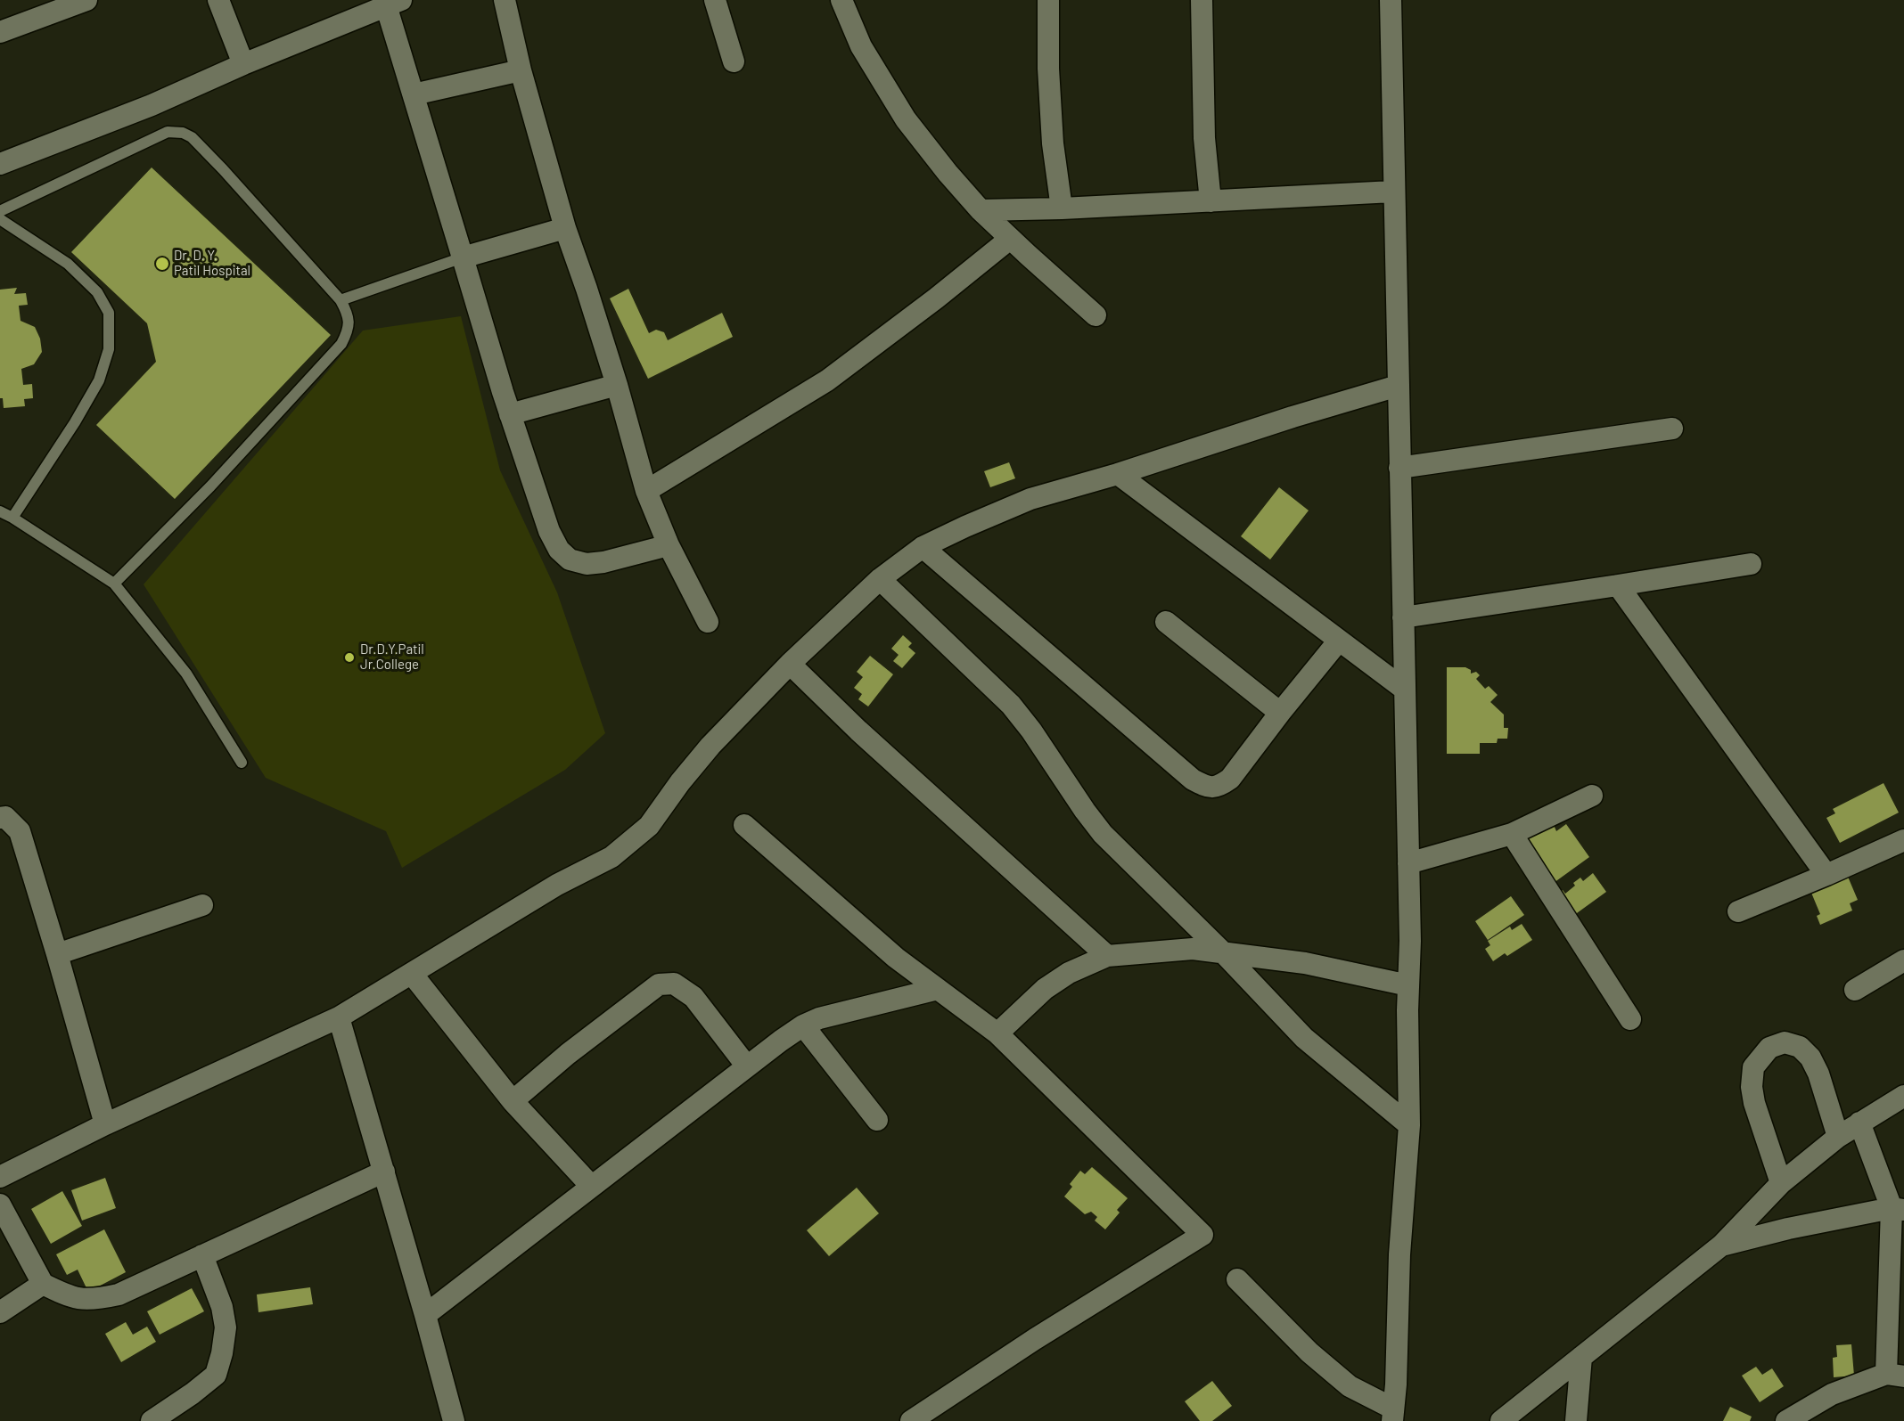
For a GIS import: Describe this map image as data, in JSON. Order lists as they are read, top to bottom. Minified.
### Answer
{"places":["Dr. D. Y. Patil Hospital","Dr.D.Y.Patil Jr.College"]}
